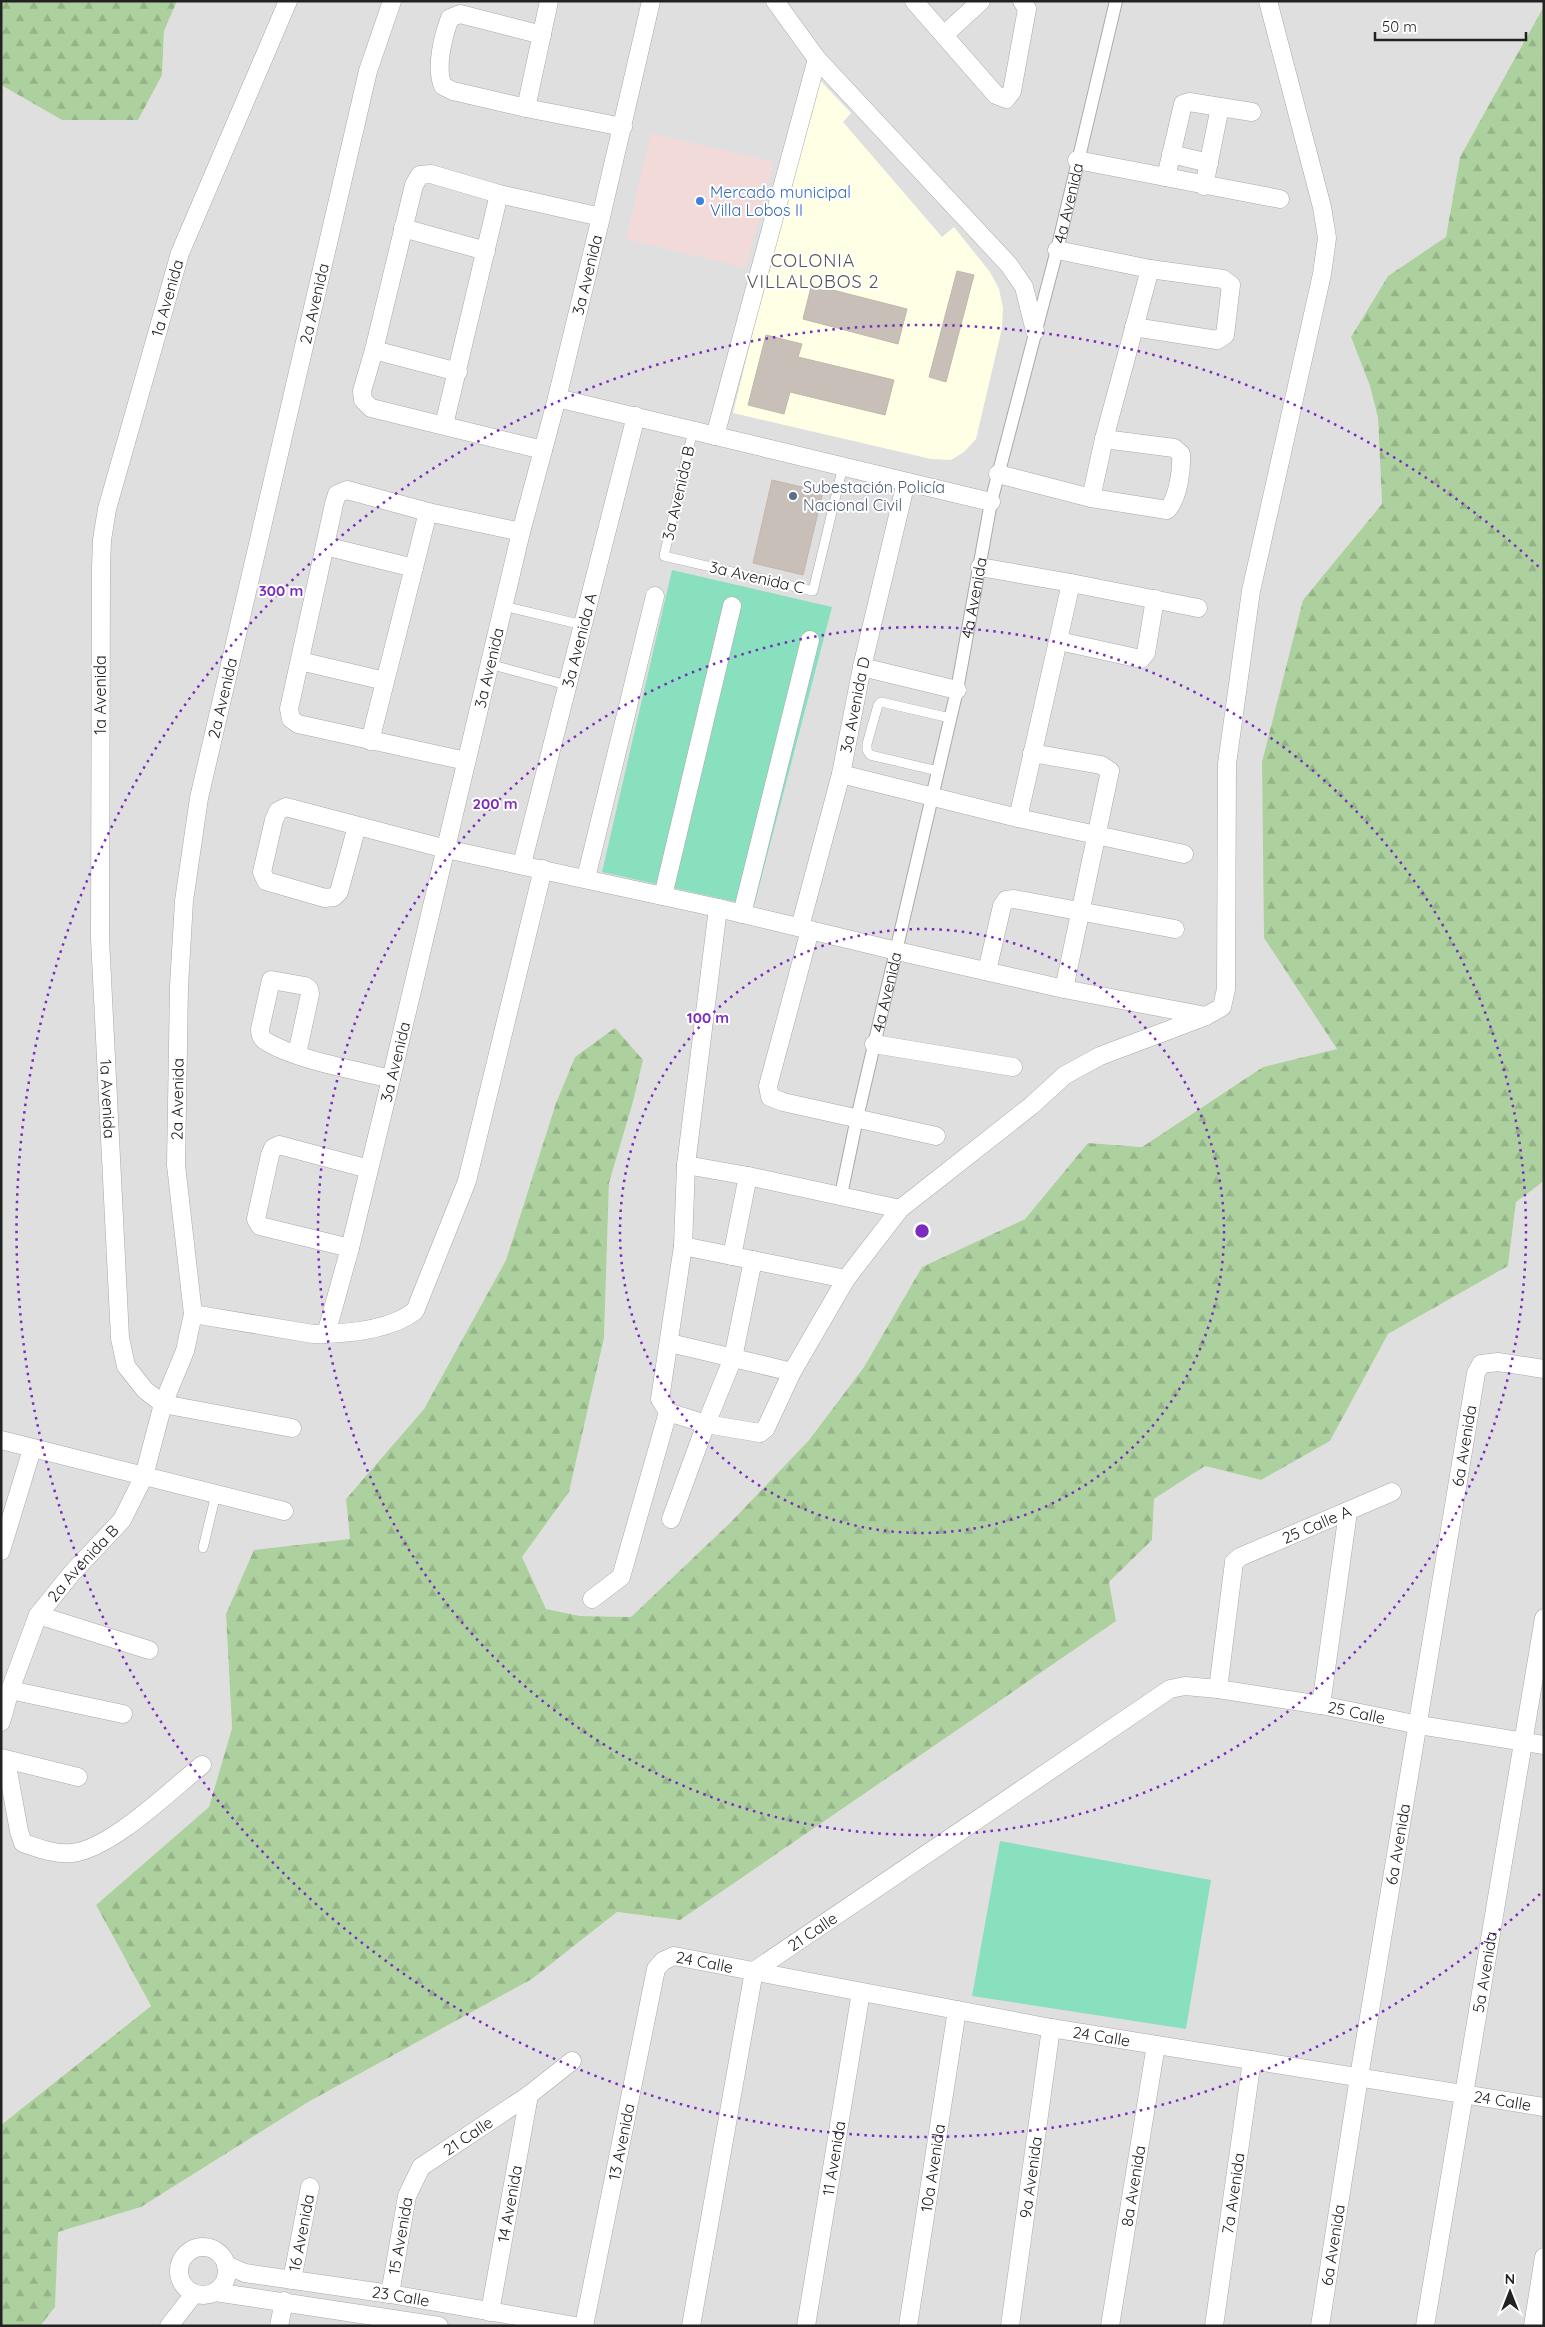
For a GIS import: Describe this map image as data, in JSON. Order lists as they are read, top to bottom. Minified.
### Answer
{"streets":{"street":["4a Avenida","3a Avenida","1a Avenida","2a Avenida","3a Avenida A","3a Avenida D","6a Avenida","25 Calle A","2a Avenida B","25 Calle","21 Calle","24 Calle","5a Avenida","13 Avenida","11 Avenida","10a Avenida","9a Avenida","8a Avenida","7a Avenida","14 Avenida","16 Avenida","15 Avenida","23 Calle"],"lane":["3a Avenida B","3a Avenida C"]},"crossings":[["4a Avenida","3a Avenida D"],["1a Avenida","2a Avenida"],["1a Avenida","2a Avenida B"],["2a Avenida","2a Avenida B"],["3a Avenida B","3a Avenida C"],["6a Avenida","25 Calle"],["6a Avenida","24 Calle"],["25 Calle A","25 Calle"],["25 Calle","21 Calle"],["25 Calle","5a Avenida"],["21 Calle","24 Calle"],["21 Calle","14 Avenida"],["21 Calle","15 Avenida"],["24 Calle","5a Avenida"],["24 Calle","13 Avenida"],["24 Calle","11 Avenida"],["24 Calle","10a Avenida"],["24 Calle","9a Avenida"],["24 Calle","8a Avenida"],["24 Calle","7a Avenida"],["14 Avenida","23 Calle"],["16 Avenida","23 Calle"],["15 Avenida","23 Calle"]],"districts":["COLONIA VILLALOBOS 2"],"places":["Mercado municipal Villa Lobos II","Subestación Policía Nacional Civil"],"scale_bar":"50 m","north":"top","rings":["300 m","200 m","100 m"]}
